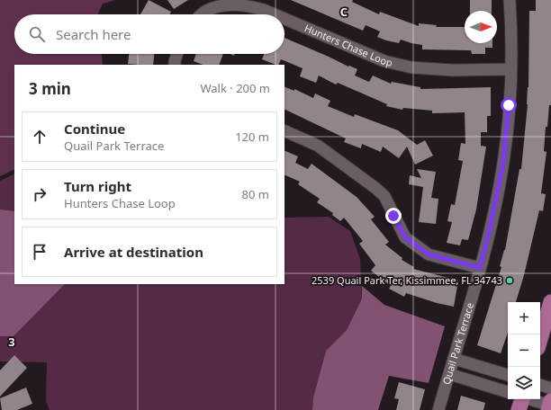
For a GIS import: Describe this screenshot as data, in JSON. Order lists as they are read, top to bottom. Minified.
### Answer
{"streets":{"street":["Hunters Chase Loop","Quail Park Terrace"]},"crossings":[["Hunters Chase Loop","Quail Park Terrace"]],"places":["2539 Quail Park Ter, Kissimmee, FL 34743"],"north":"right","page":{"search":"Search here","heading":["3 min","Walk · 200 m"],"list":[["Continue","Quail Park Terrace","120 m"],["Turn right","Hunters Chase Loop","80 m"],"Arrive at destination"],"map_buttons":["+","−"]},"grid":{"columns":["C"],"rows":["3"]}}
